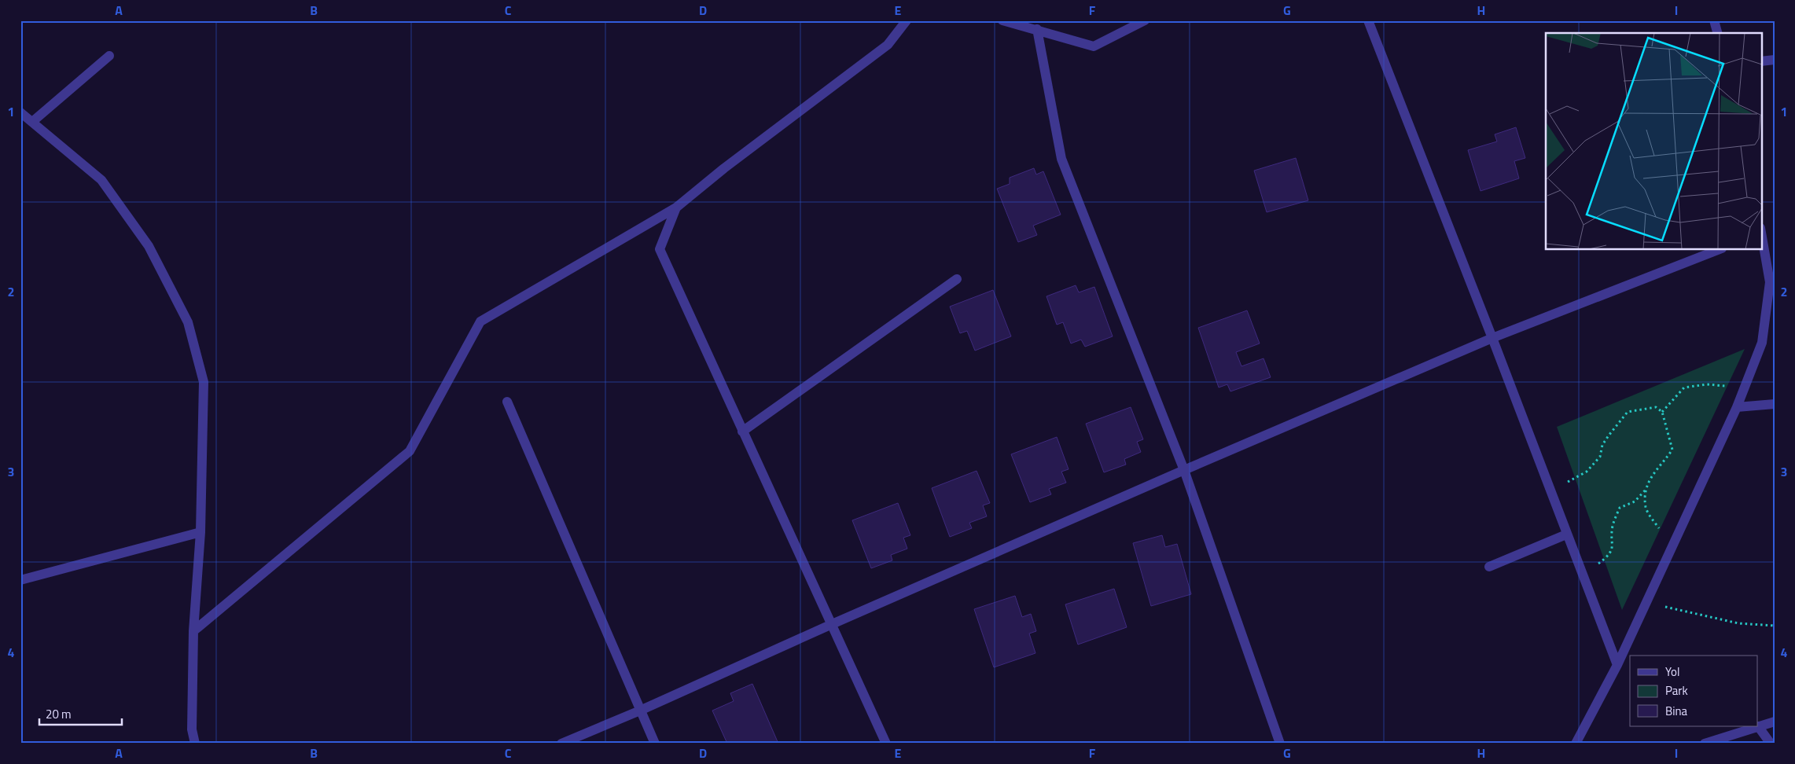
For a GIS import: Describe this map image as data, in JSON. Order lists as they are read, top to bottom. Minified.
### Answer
{"legend":["Yol","Park","Bina"],"scale_bar":"20 m","grid":{"columns":["A","B","C","D","E","F","G","H","I"],"rows":["1","2","3","4"]}}
